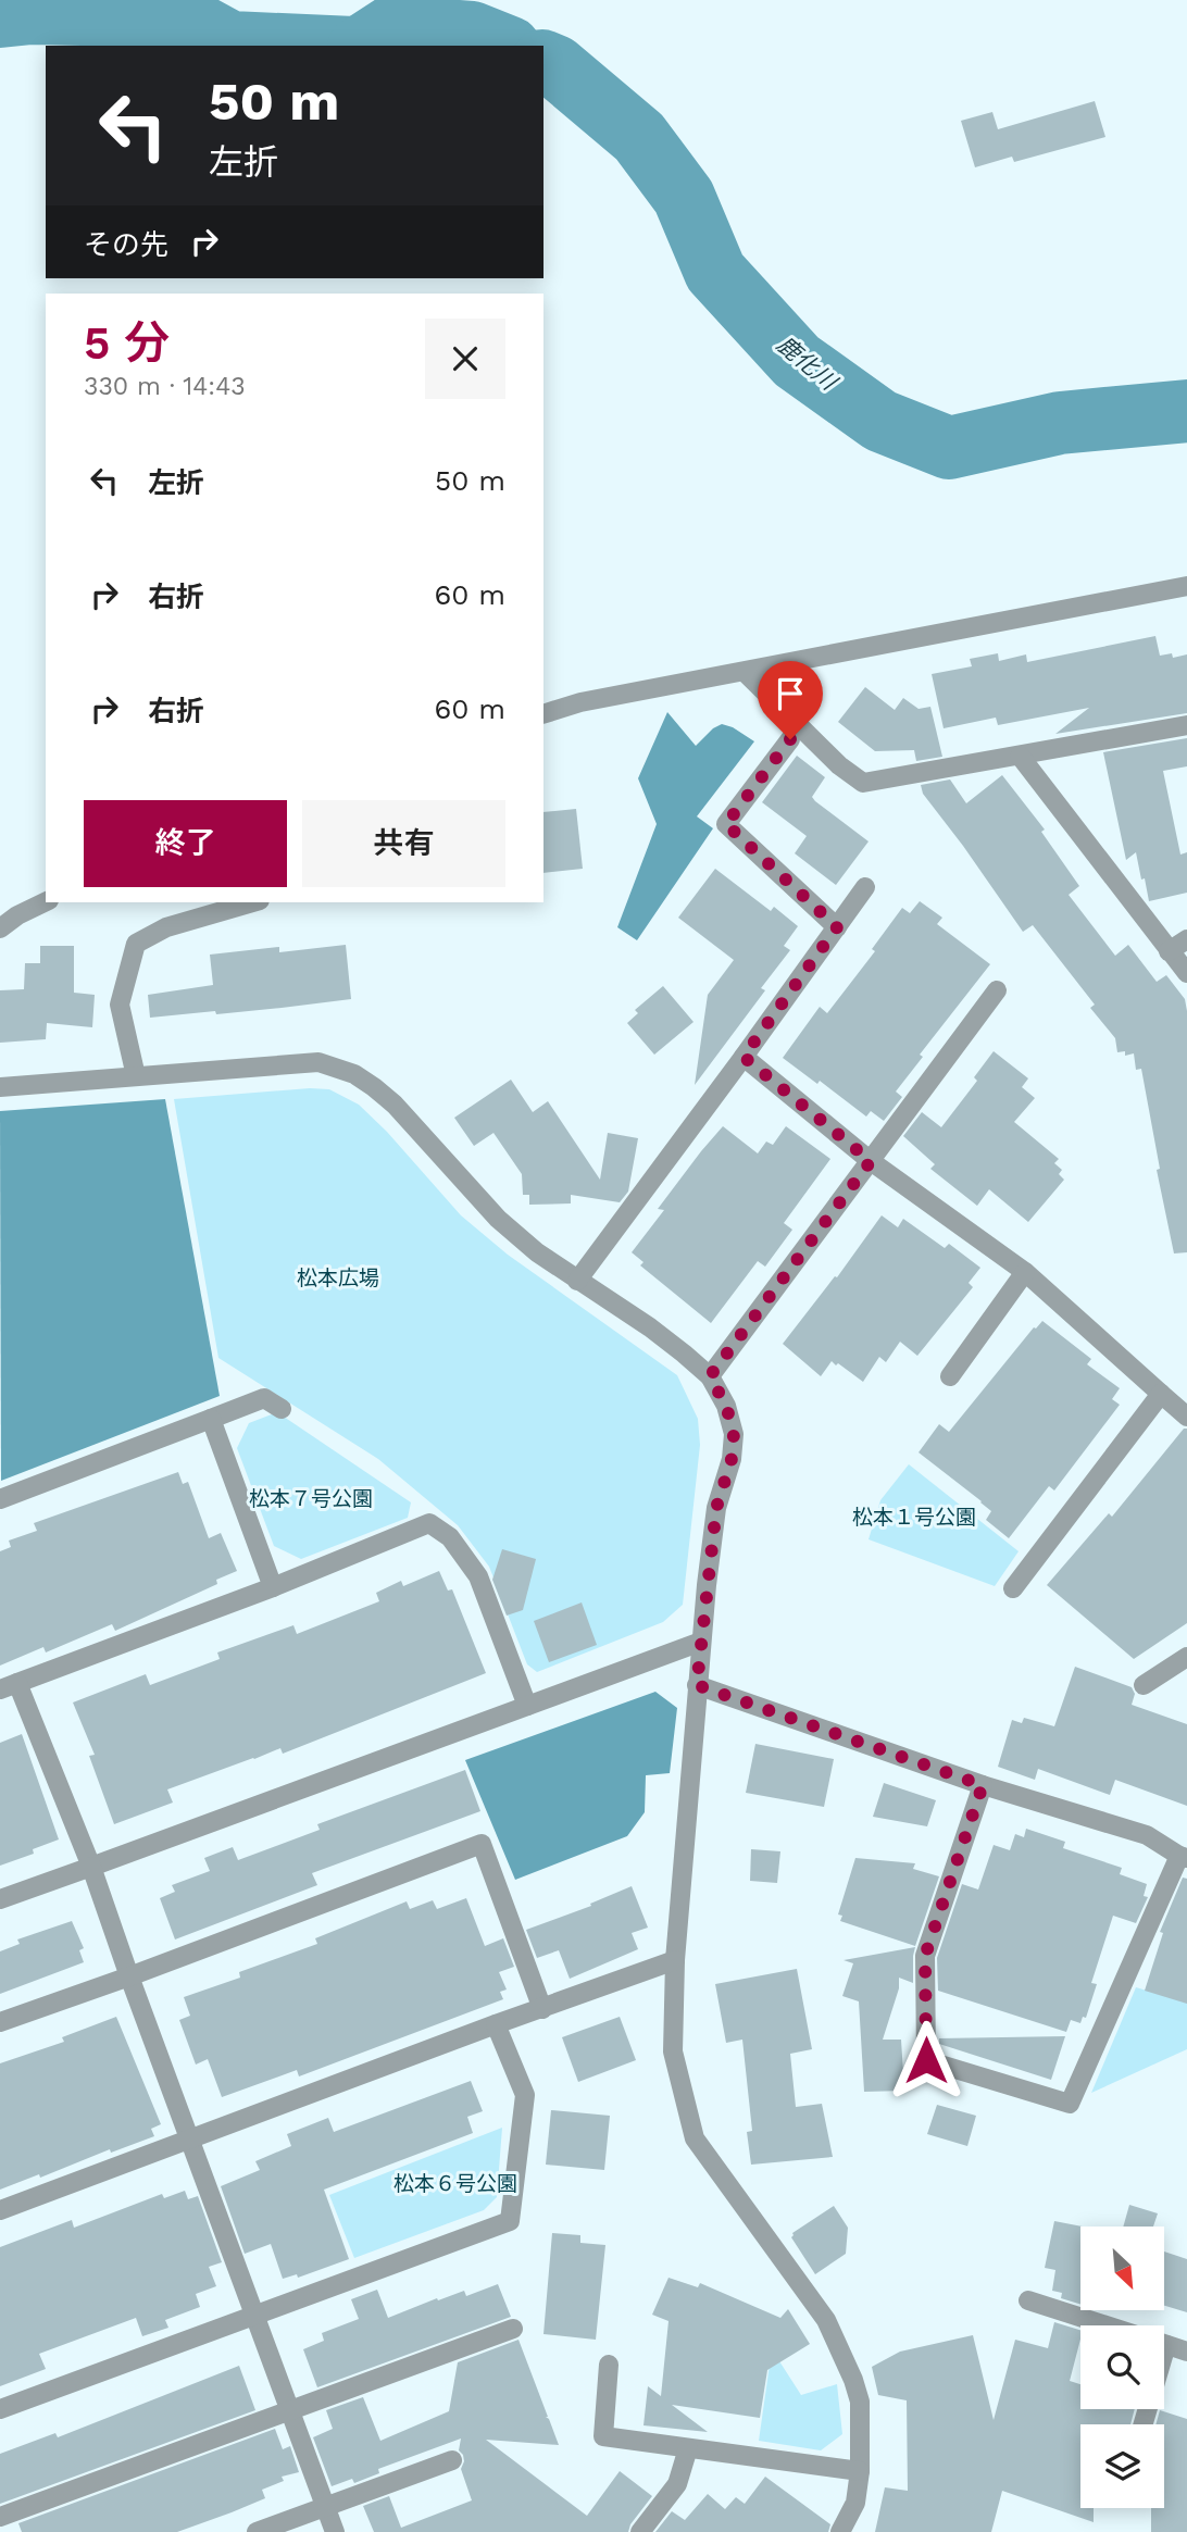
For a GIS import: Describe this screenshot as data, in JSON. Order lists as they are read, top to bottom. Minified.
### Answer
{"water":["鹿化川"],"parks":["松本広場","松本７号公園","松本１号公園","松本６号公園"],"north":"bottom right","page":{"turn":["50 m","左折"],"then":"その先","heading":["5 分","330 m · 14:43"],"list":[{"name":"左折","value":"50 m"},{"name":"右折","value":"60 m"},{"name":"右折","value":"60 m"}],"buttons":["終了","共有"]}}
